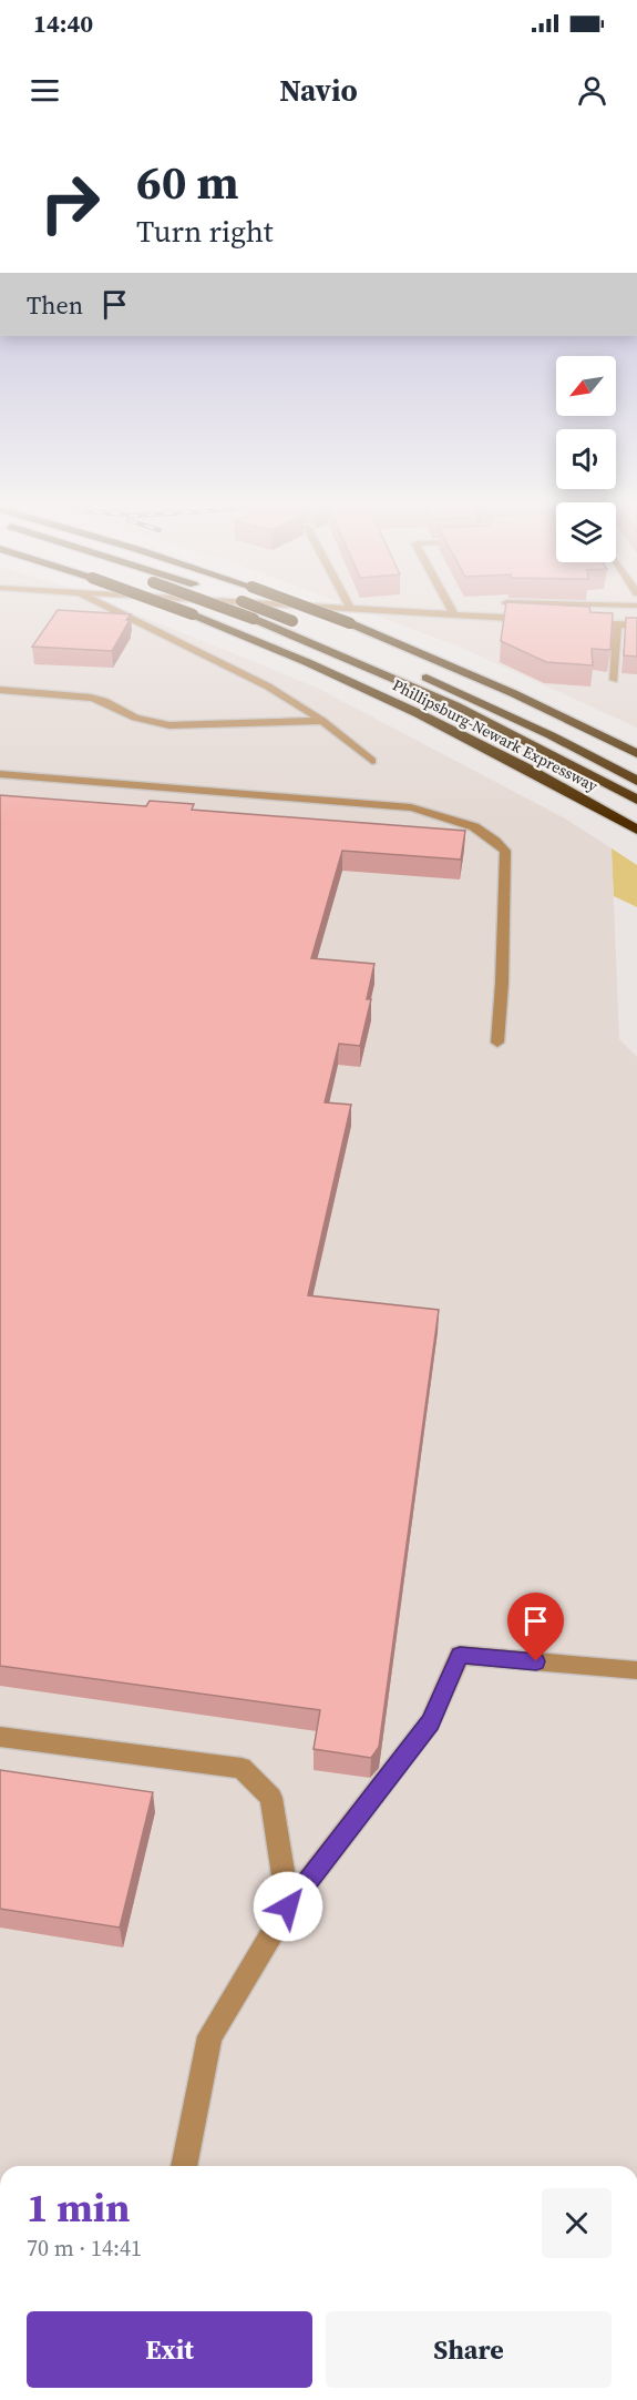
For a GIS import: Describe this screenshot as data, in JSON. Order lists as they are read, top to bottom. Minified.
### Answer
{"streets":{"highway":["Phillipsburg-Newark Expressway"]},"north":"bottom left","page":{"status":"14:40","header":"Navio","turn":["60 m","Turn right"],"then":"Then","heading":["1 min","70 m · 14:41"],"buttons":["Exit","Share"]}}
